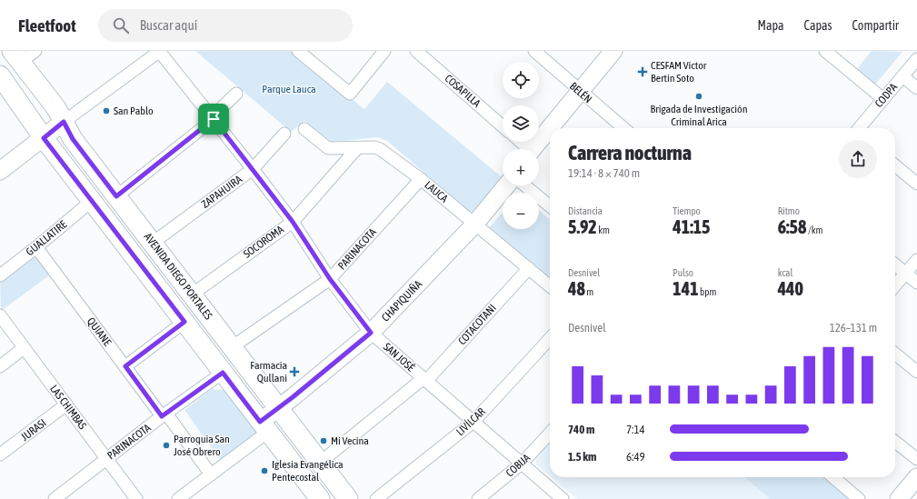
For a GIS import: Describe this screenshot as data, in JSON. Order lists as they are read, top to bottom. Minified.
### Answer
{"streets":{"main road":["AVENIDA DIEGO PORTALES"],"street":["COSAPILLA","BELÉN","CODPA","ZAPAHUIRA","LAUCA","GUALLATIRE","SOCOROMA","PARINACOTA","CHAPIQUIÑA","COTACOTANI","QUIANE","SAN JOSÉ","LAS CHIMBAS","LIVÍLCAR","JURASI","COBIJA"]},"crossings":[["ZAPAHUIRA","AVENIDA DIEGO PORTALES"],["ZAPAHUIRA","SAN JOSÉ"],["LAUCA","SOCOROMA"],["LAUCA","PARINACOTA"],["LAUCA","CHAPIQUIÑA"],["LAUCA","COTACOTANI"],["GUALLATIRE","AVENIDA DIEGO PORTALES"],["GUALLATIRE","QUIANE"],["SOCOROMA","AVENIDA DIEGO PORTALES"],["SOCOROMA","SAN JOSÉ"],["PARINACOTA","AVENIDA DIEGO PORTALES"],["PARINACOTA","QUIANE"],["PARINACOTA","SAN JOSÉ"],["PARINACOTA","LAS CHIMBAS"],["AVENIDA DIEGO PORTALES","CHAPIQUIÑA"],["AVENIDA DIEGO PORTALES","COTACOTANI"],["CHAPIQUIÑA","QUIANE"],["CHAPIQUIÑA","SAN JOSÉ"],["COTACOTANI","SAN JOSÉ"],["SAN JOSÉ","LIVÍLCAR"],["SAN JOSÉ","COBIJA"],["LAS CHIMBAS","JURASI"]],"parks":["Parque Lauca"],"places":{"health":["CESFAM Víctor Bertín Soto","Farmacia Qullani"],"other":["Brigada de Investigación Criminal Arica","San Pablo","Mi Vecina","Parroquia San José Obrero","Iglesia Evangélica Pentecostal"]},"page":{"header":"Fleetfoot","search":"Buscar aquí","nav":["Mapa","Capas","Compartir"],"map_buttons":["+","−"],"heading":["Carrera nocturna","19:14 · 8 × 740 m"],"stats":[["Distancia","5.92 km"],["Tiempo","41:15"],["Ritmo","6:58 /km"],["Desnivel","48 m"],["Pulso","141 bpm"],["kcal","440"]],"chart":["Desnivel","126–131 m"],"list":[{"name":"740 m","note":"7:14"},{"name":"1.5 km","note":"6:49"}]}}
